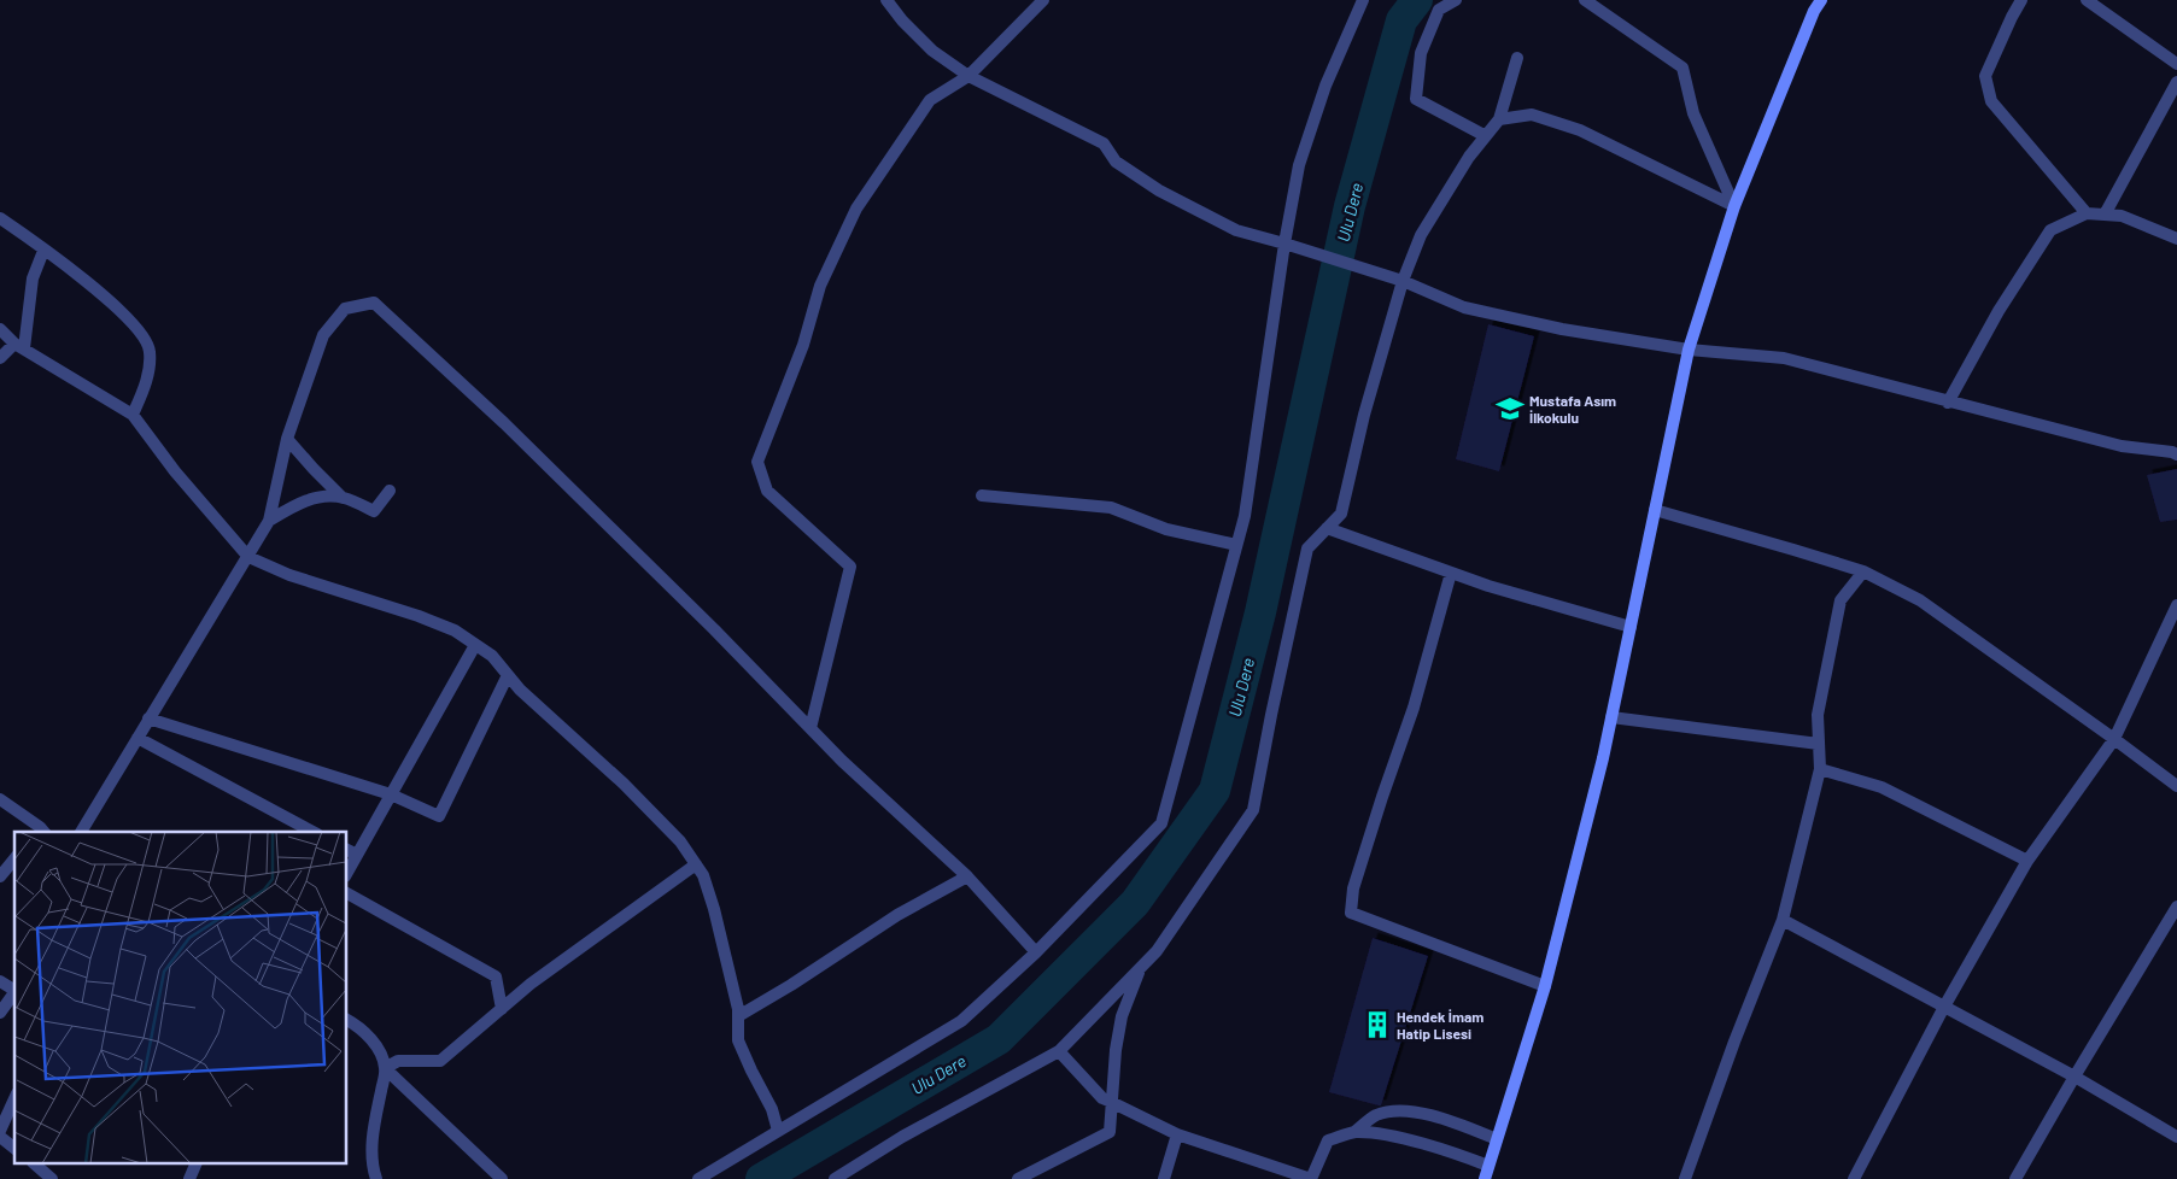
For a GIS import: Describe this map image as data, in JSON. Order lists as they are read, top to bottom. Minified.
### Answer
{"water":["Ulu Dere"],"places":{"school or university":["Mustafa Asım İlkokulu"],"building":["Hendek İmam Hatip Lisesi"]}}
